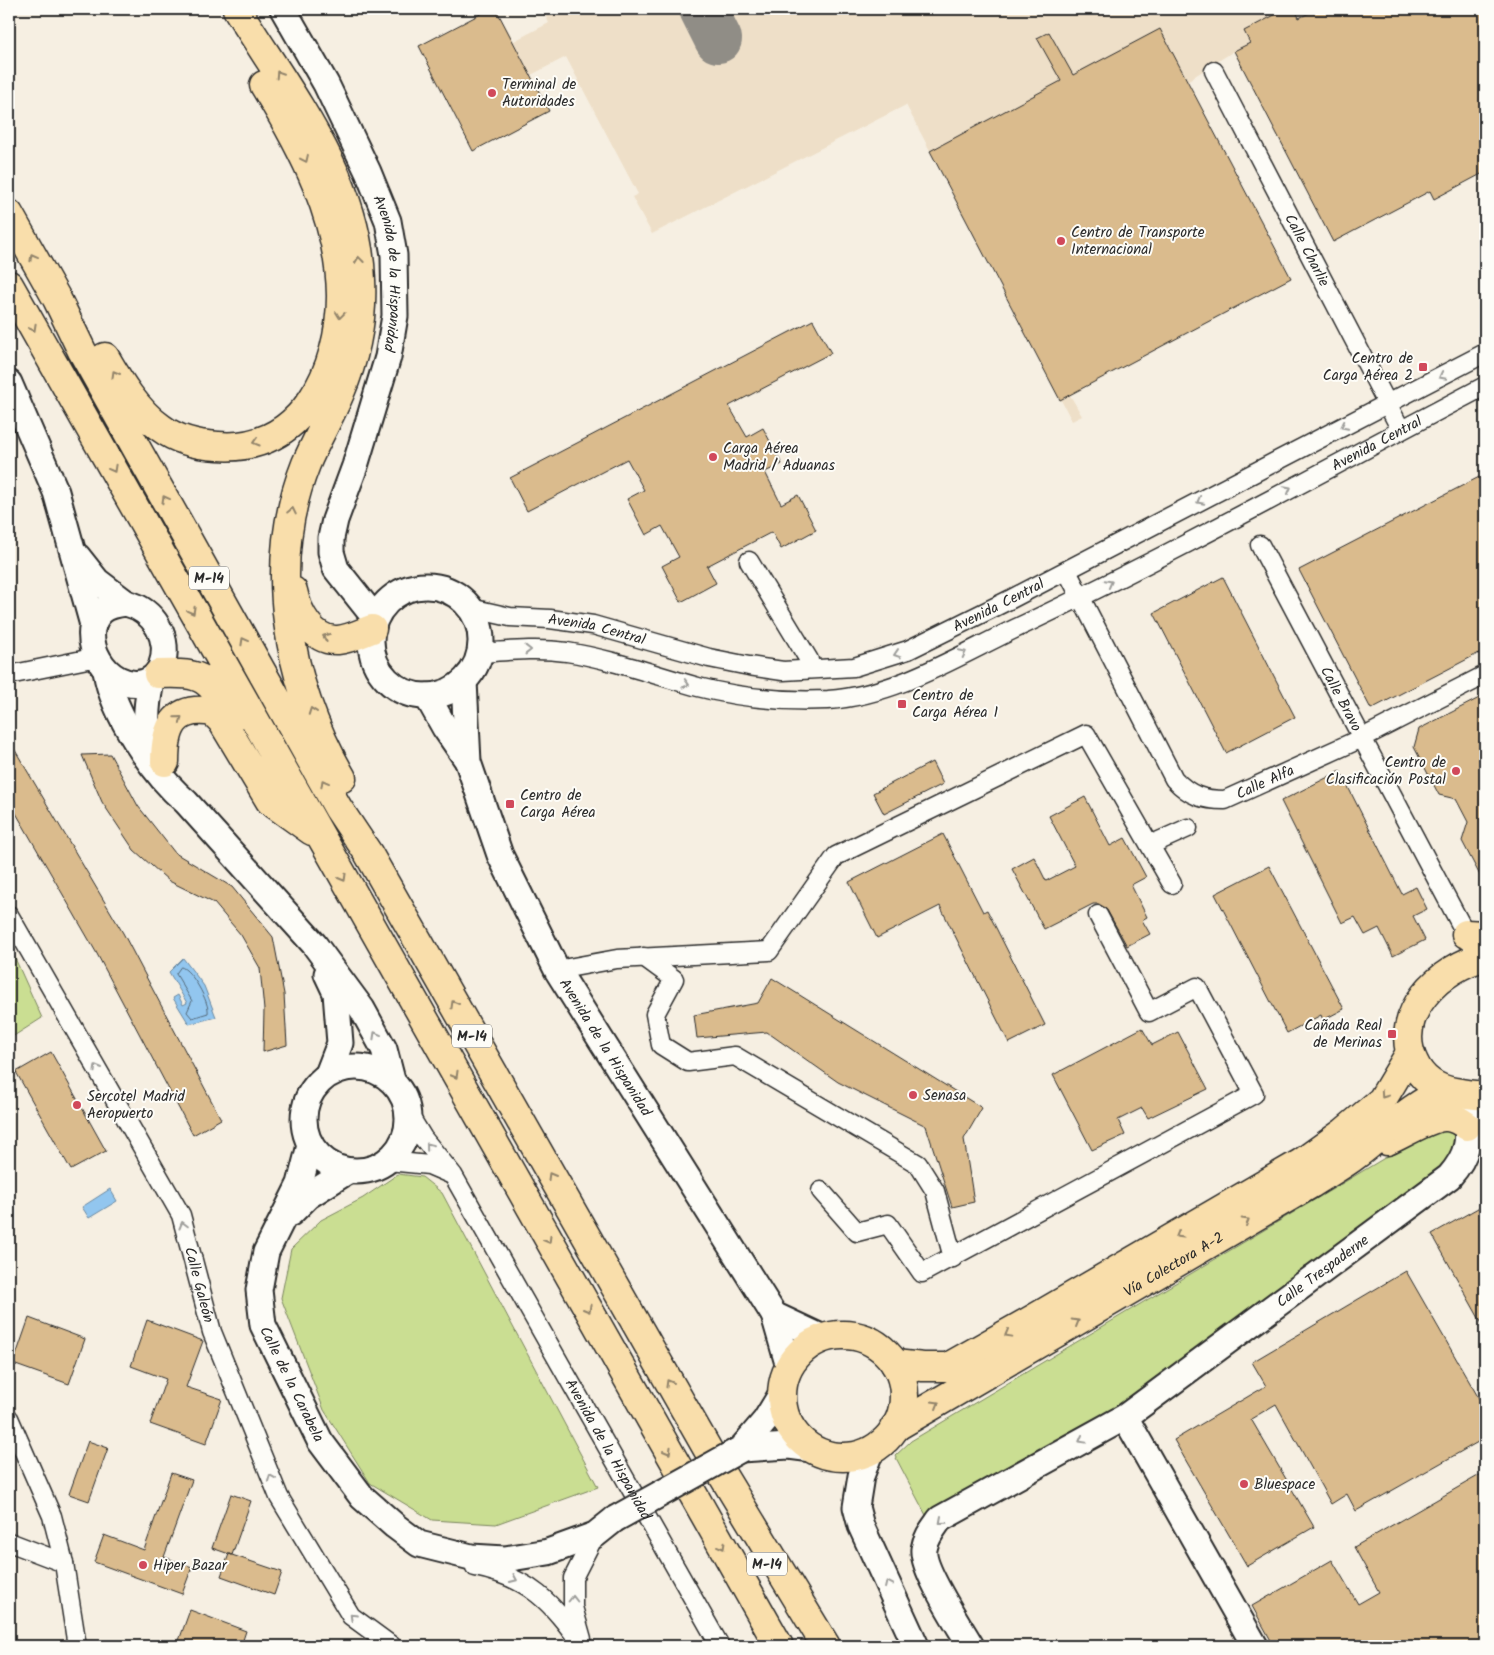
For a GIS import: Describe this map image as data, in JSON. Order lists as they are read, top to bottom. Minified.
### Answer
{"streets":{"main road":["M-14","Vía Colectora A-2"],"street":["Calle Charlie","Avenida de la Hispanidad","Avenida Central","Calle Bravo","Calle Alfa","Calle Trespaderne","Calle Galeón","Calle de la Carabela"]},"crossings":[["Calle Charlie","Avenida Central"],["Avenida de la Hispanidad","Avenida Central"],["Avenida de la Hispanidad","Vía Colectora A-2"],["Avenida Central","Calle Alfa"],["Calle Bravo","Calle Alfa"],["Vía Colectora A-2","Calle Trespaderne"]],"one_way":["Calle Galeón"],"places":{"other":["Terminal de Autoridades","Centro de Transporte Internacional","Carga Aérea Madrid / Aduanas","Centro de Clasificación Postal","Senasa","Sercotel Madrid Aeropuerto","Bluespace","Hiper Bazar"],"transit":["Centro de Carga Aérea 2","Centro de Carga Aérea 1","Centro de Carga Aérea","Cañada Real de Merinas"]}}
